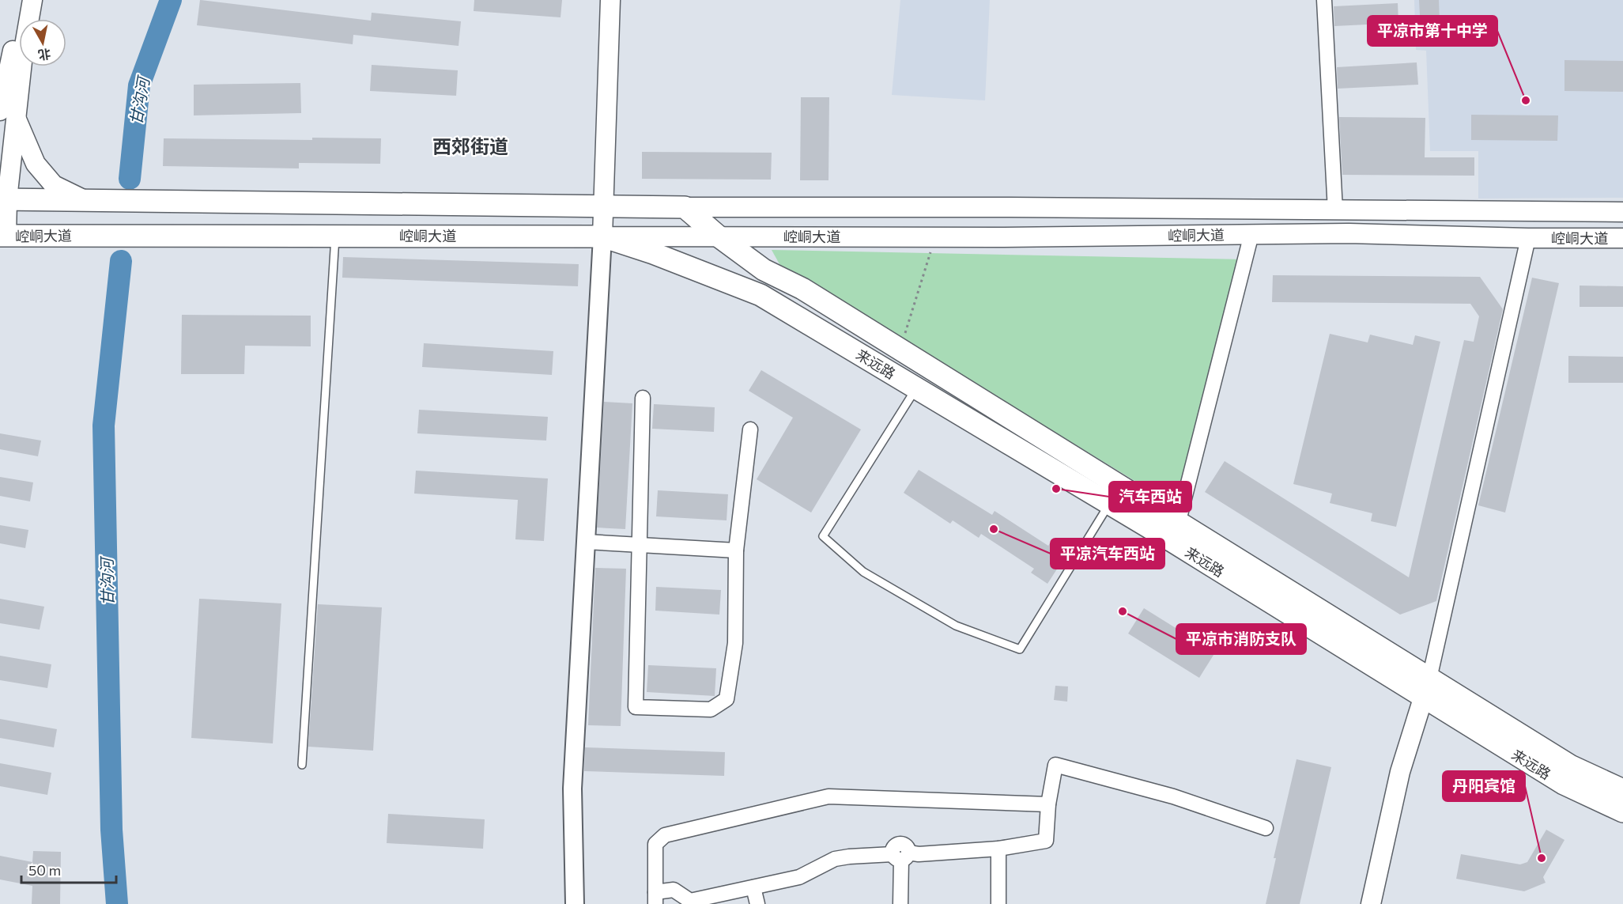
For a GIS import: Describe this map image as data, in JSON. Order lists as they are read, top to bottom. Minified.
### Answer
{"streets":{"main road":["崆峒大道","来远路"]},"crossings":[["崆峒大道","来远路"]],"districts":["西郊街道"],"water":["甘沟河"],"places":["平凉市第十中学","汽车西站","平凉汽车西站","平凉市消防支队","丹阳宾馆"],"scale_bar":"50 m","north":"bottom"}
